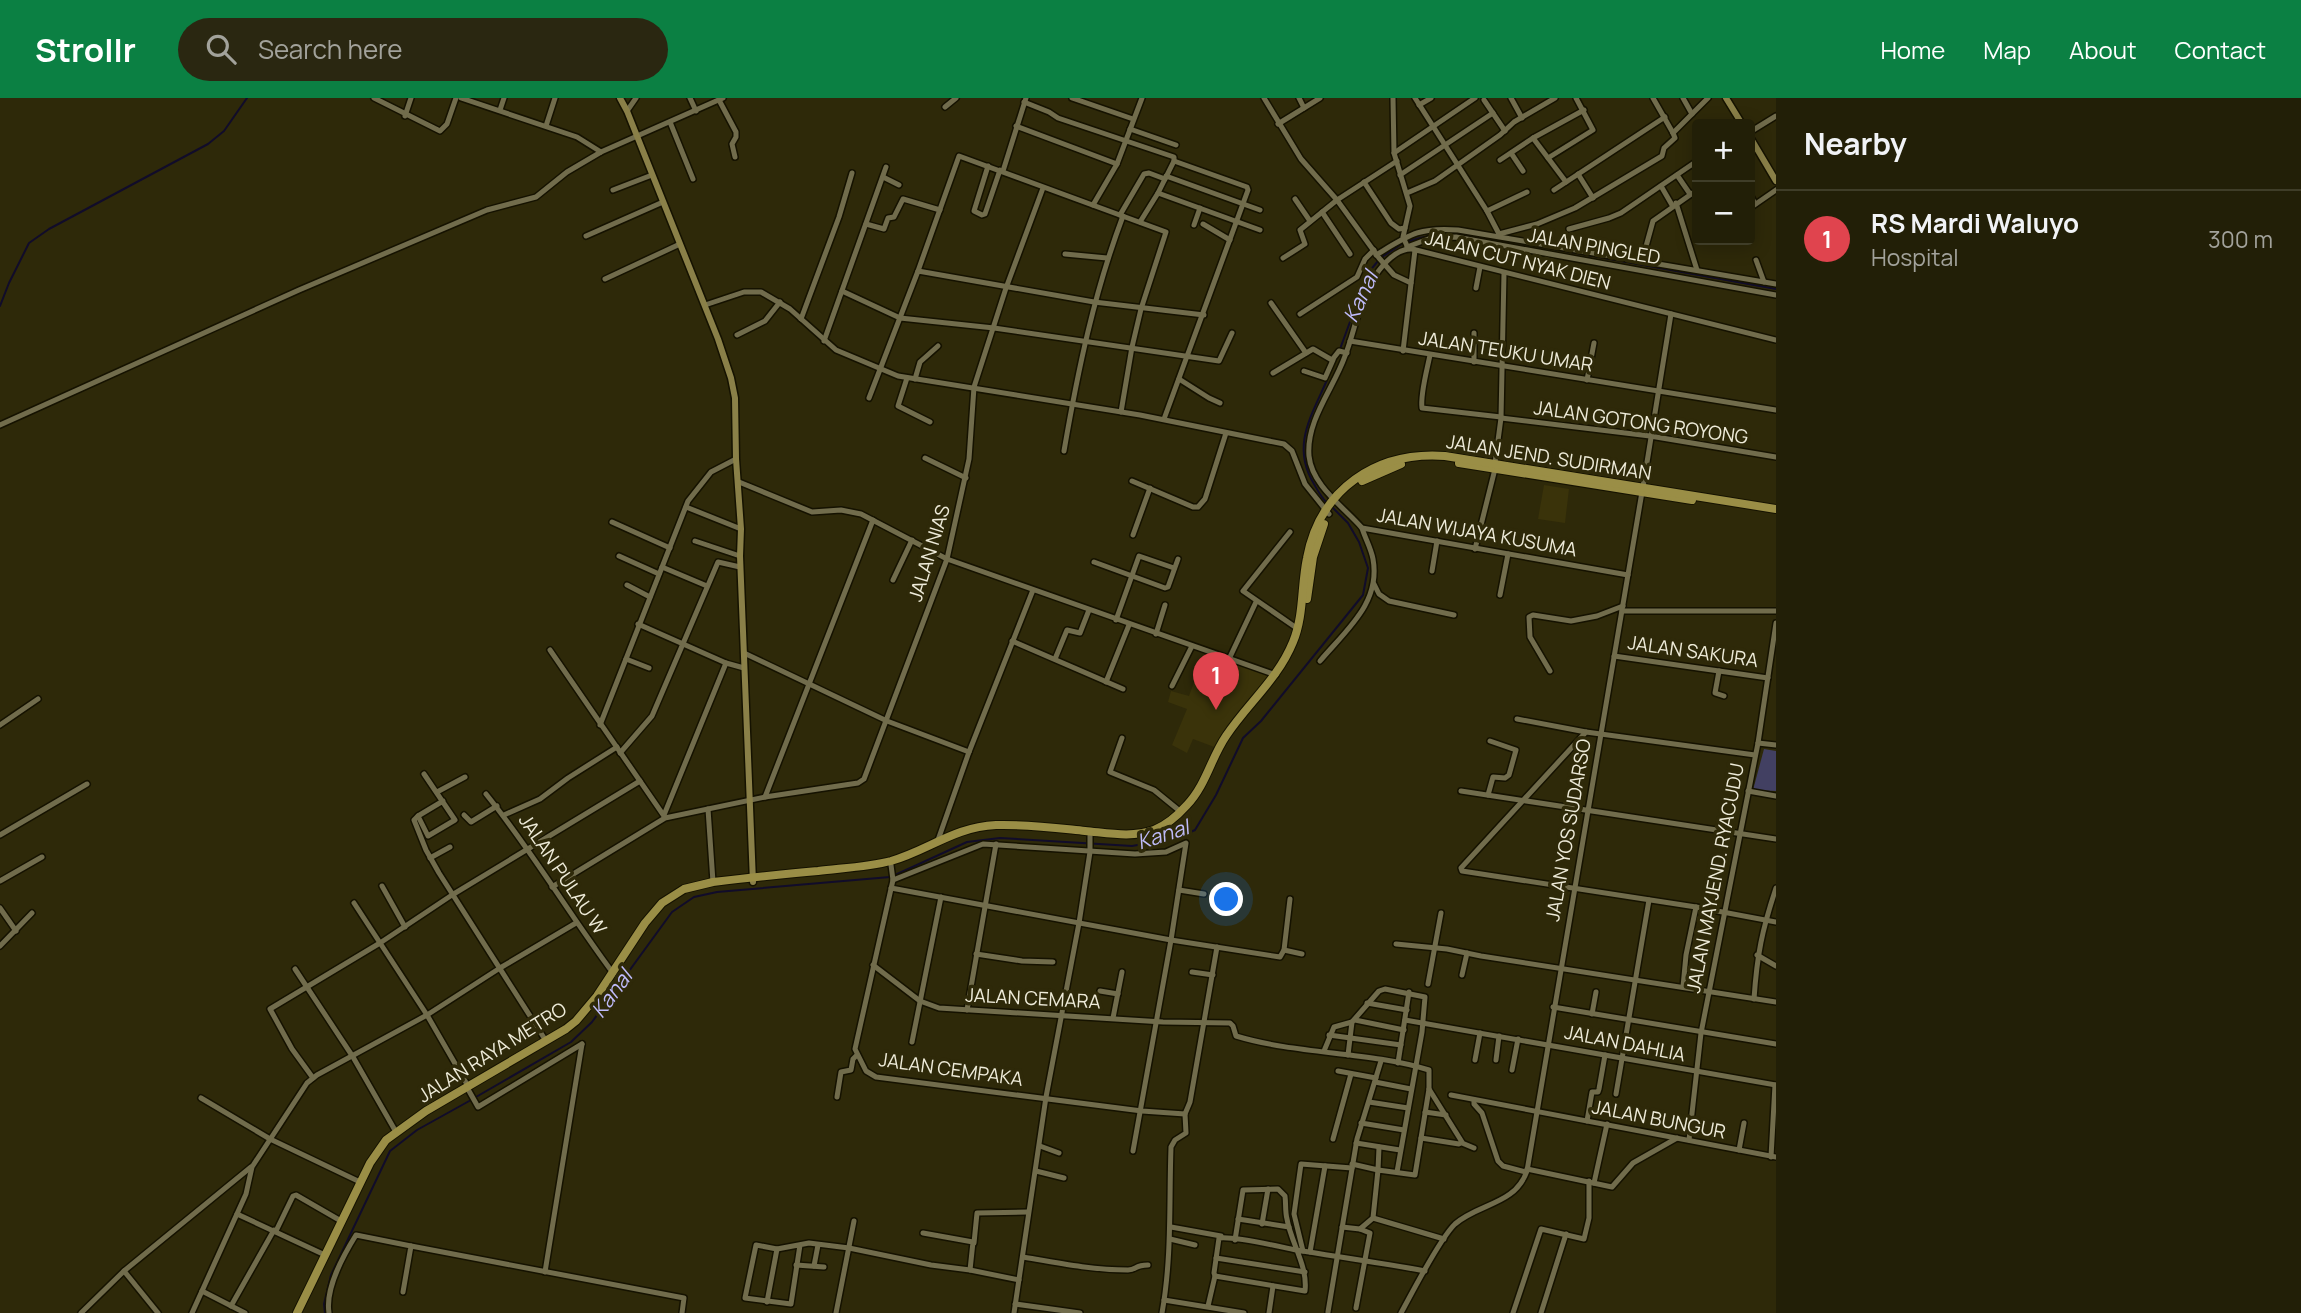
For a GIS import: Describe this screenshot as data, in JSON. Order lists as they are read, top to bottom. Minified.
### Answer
{"streets":{"highway":["JALAN JEND. SUDIRMAN","JALAN RAYA METRO"],"street":["JALAN PINGLED","JALAN CUT NYAK DIEN","JALAN TEUKU UMAR","JALAN GOTONG ROYONG","JALAN WIJAYA KUSUMA","JALAN NIAS","JALAN SAKURA","JALAN YOS SUDARSO","JALAN PULAU W","JALAN MAYJEND. RYACUDU","JALAN CEMARA","JALAN DAHLIA","JALAN CEMPAKA","JALAN BUNGUR"]},"crossings":[["JALAN PINGLED","JALAN CUT NYAK DIEN"],["JALAN CUT NYAK DIEN","JALAN TEUKU UMAR"],["JALAN CUT NYAK DIEN","JALAN JEND. SUDIRMAN"],["JALAN CUT NYAK DIEN","JALAN WIJAYA KUSUMA"],["JALAN CUT NYAK DIEN","JALAN YOS SUDARSO"],["JALAN TEUKU UMAR","JALAN GOTONG ROYONG"],["JALAN TEUKU UMAR","JALAN YOS SUDARSO"],["JALAN GOTONG ROYONG","JALAN YOS SUDARSO"],["JALAN JEND. SUDIRMAN","JALAN WIJAYA KUSUMA"],["JALAN JEND. SUDIRMAN","JALAN YOS SUDARSO"],["JALAN WIJAYA KUSUMA","JALAN YOS SUDARSO"],["JALAN SAKURA","JALAN YOS SUDARSO"],["JALAN SAKURA","JALAN MAYJEND. RYACUDU"],["JALAN YOS SUDARSO","JALAN DAHLIA"],["JALAN YOS SUDARSO","JALAN BUNGUR"],["JALAN PULAU W","JALAN RAYA METRO"],["JALAN MAYJEND. RYACUDU","JALAN DAHLIA"],["JALAN MAYJEND. RYACUDU","JALAN BUNGUR"],["JALAN CEMARA","JALAN CEMPAKA"]],"water":["Kanal"],"page":{"header":"Strollr","search":"Search here","nav":["Home","Map","About","Contact"],"heading":"Nearby","map_buttons":["+","−"],"list":[{"mark":"1","name":"RS Mardi Waluyo","note":"Hospital","value":"300 m"}],"pins":"1"}}
